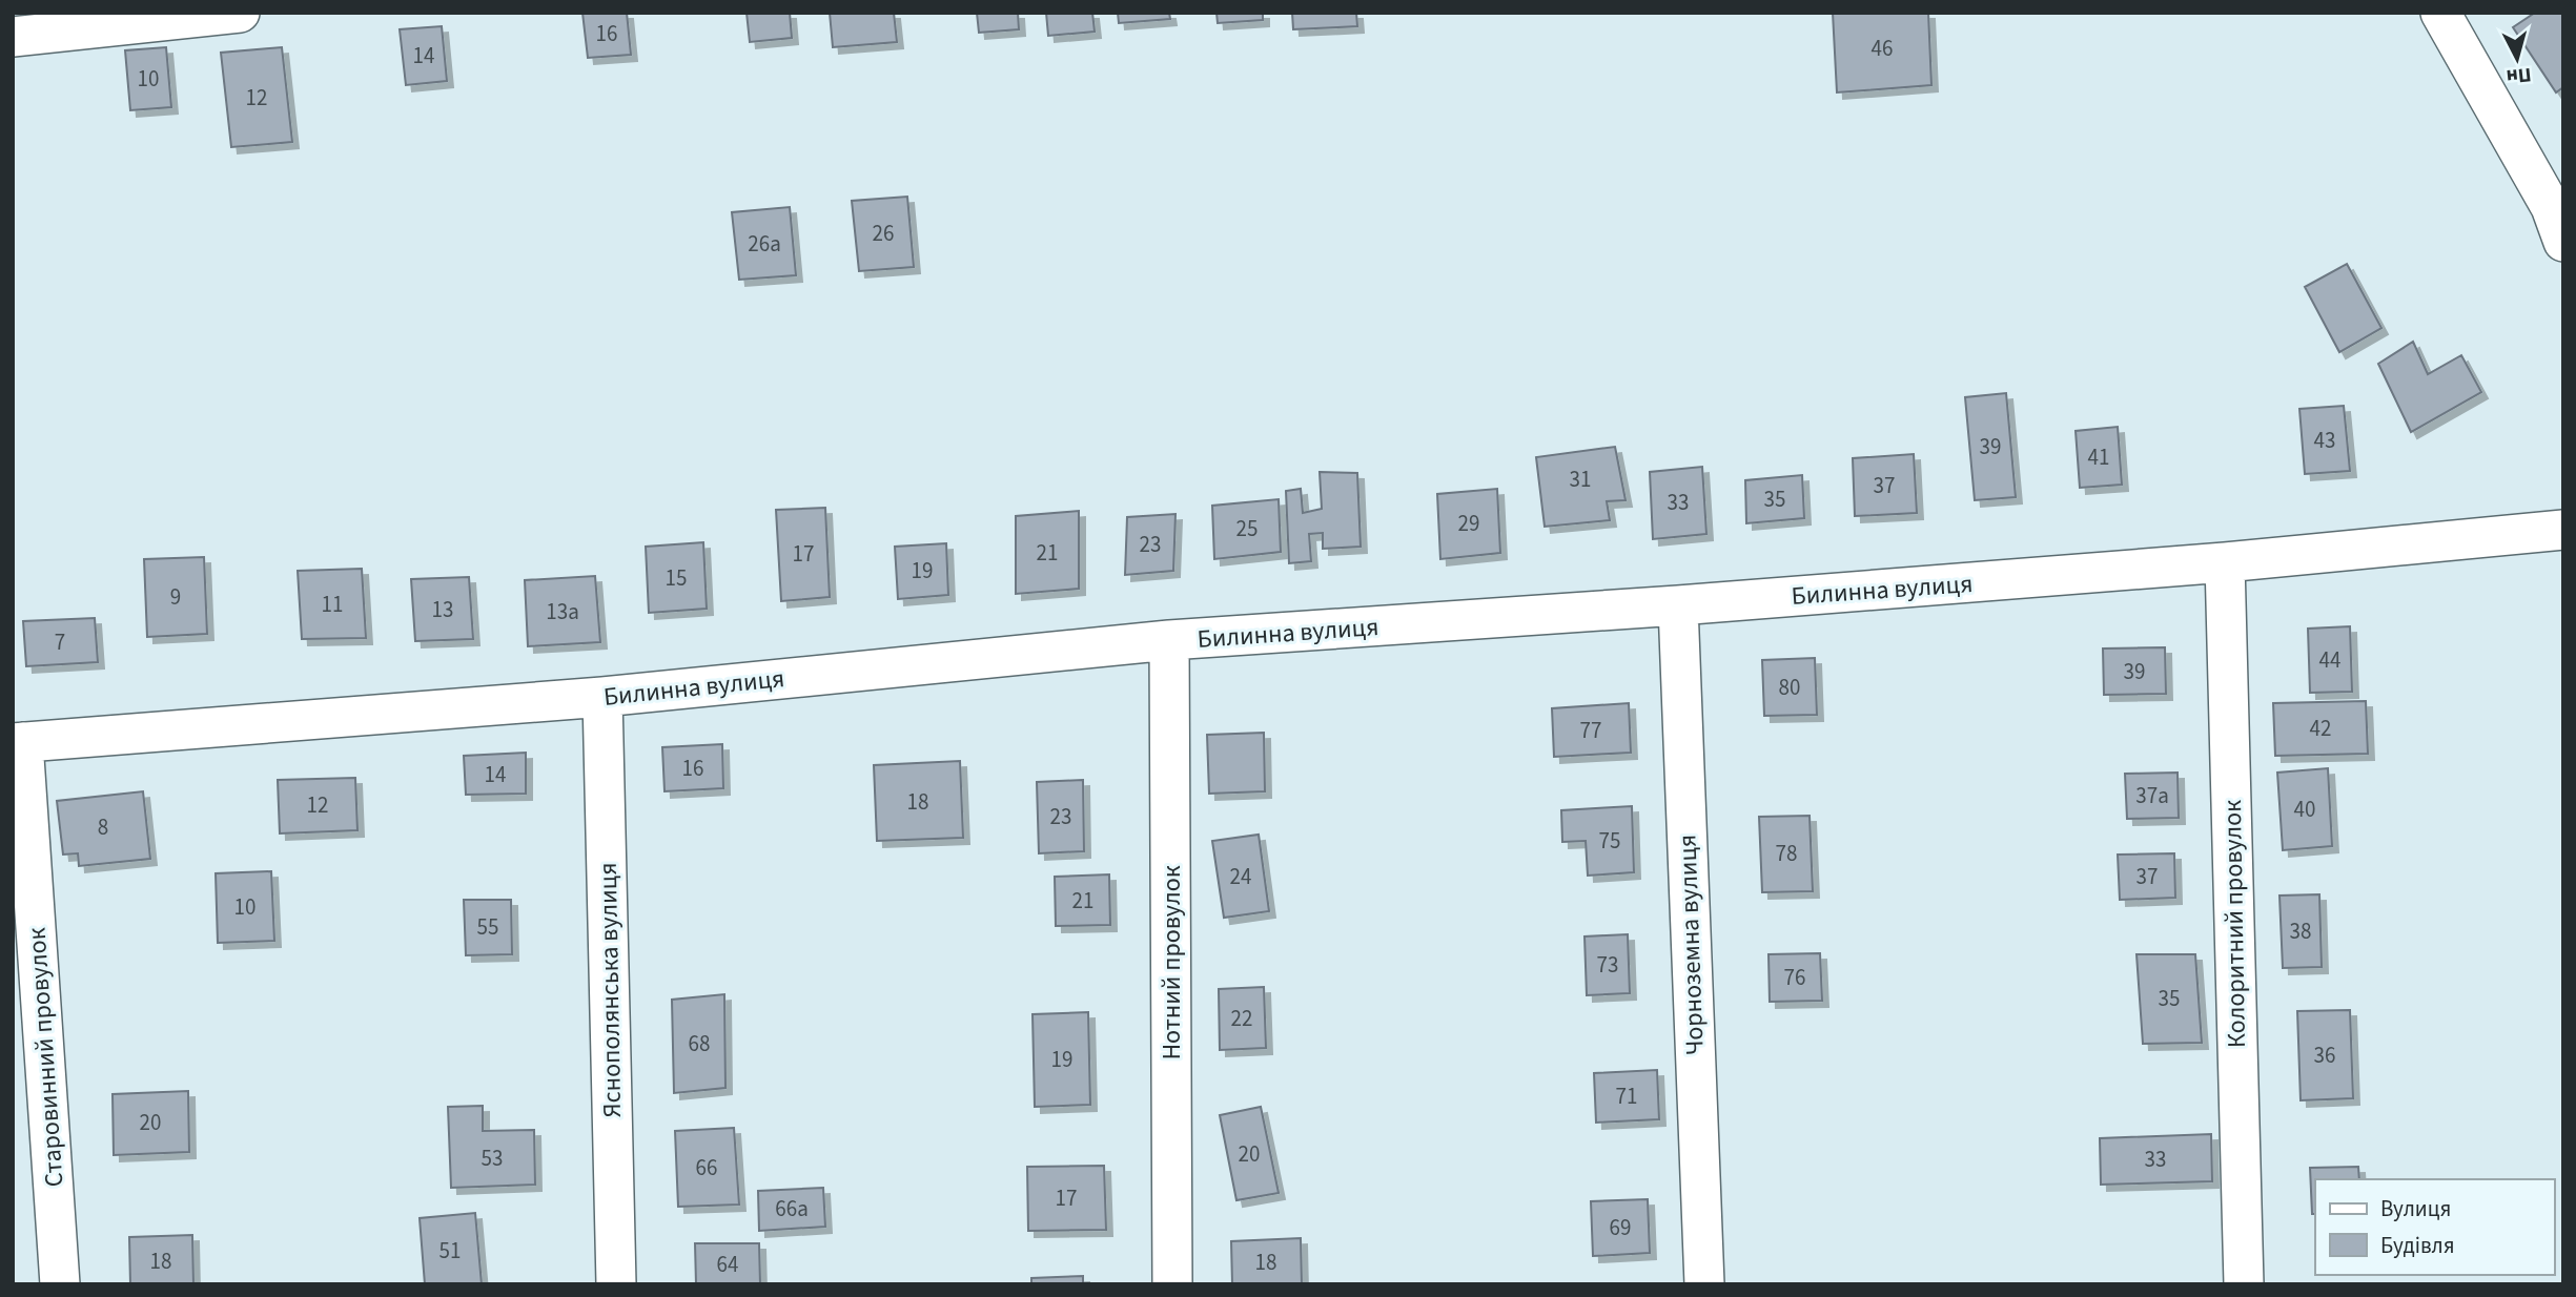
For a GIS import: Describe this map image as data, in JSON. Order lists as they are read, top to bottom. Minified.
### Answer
{"streets":{"street":["Билинна вулиця","Колоритний провулок","Чорноземна вулиця","Нотний провулок","Яснополянська вулиця","Старовинний провулок"]},"crossings":[["Билинна вулиця","Колоритний провулок"],["Билинна вулиця","Чорноземна вулиця"],["Билинна вулиця","Нотний провулок"],["Билинна вулиця","Яснополянська вулиця"],["Билинна вулиця","Старовинний провулок"]],"house_numbers":["16","46","14","10","12","26","26а","43","39","41","31","37","35","33","29","25","23","21","17","19","15","9","11","13","13а","7","44","39","80","42","77","16","14","37а","18","12","40","23","8","75","78","24","37","21","10","55","38","73","76","35","22","68","36","19","71","20","20","53","33","66","17","66а","69","51","18","18","64"],"legend":["Вулиця","Будівля"],"north":"bottom"}
